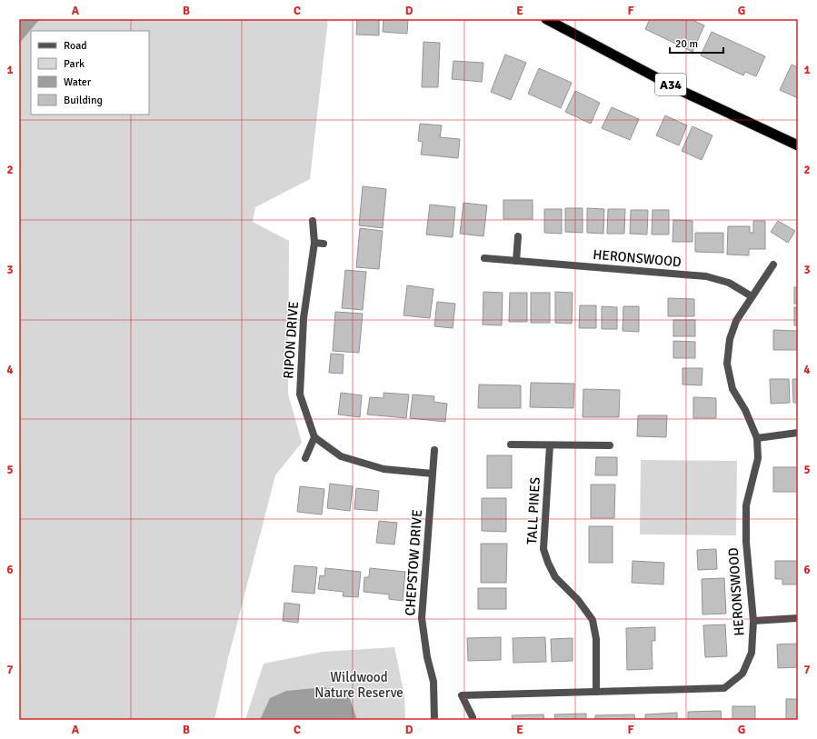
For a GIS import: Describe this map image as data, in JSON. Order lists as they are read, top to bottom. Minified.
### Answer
{"streets":{"highway":["A34"],"street":["HERONSWOOD","RIPON DRIVE","TALL PINES","CHEPSTOW DRIVE"]},"crossings":[["HERONSWOOD","TALL PINES"]],"parks":["Wildwood Nature Reserve"],"legend":["Road","Park","Water","Building"],"scale_bar":"20 m","grid":{"columns":["A","B","C","D","E","F","G"],"rows":["1","2","3","4","5","6","7"]}}
